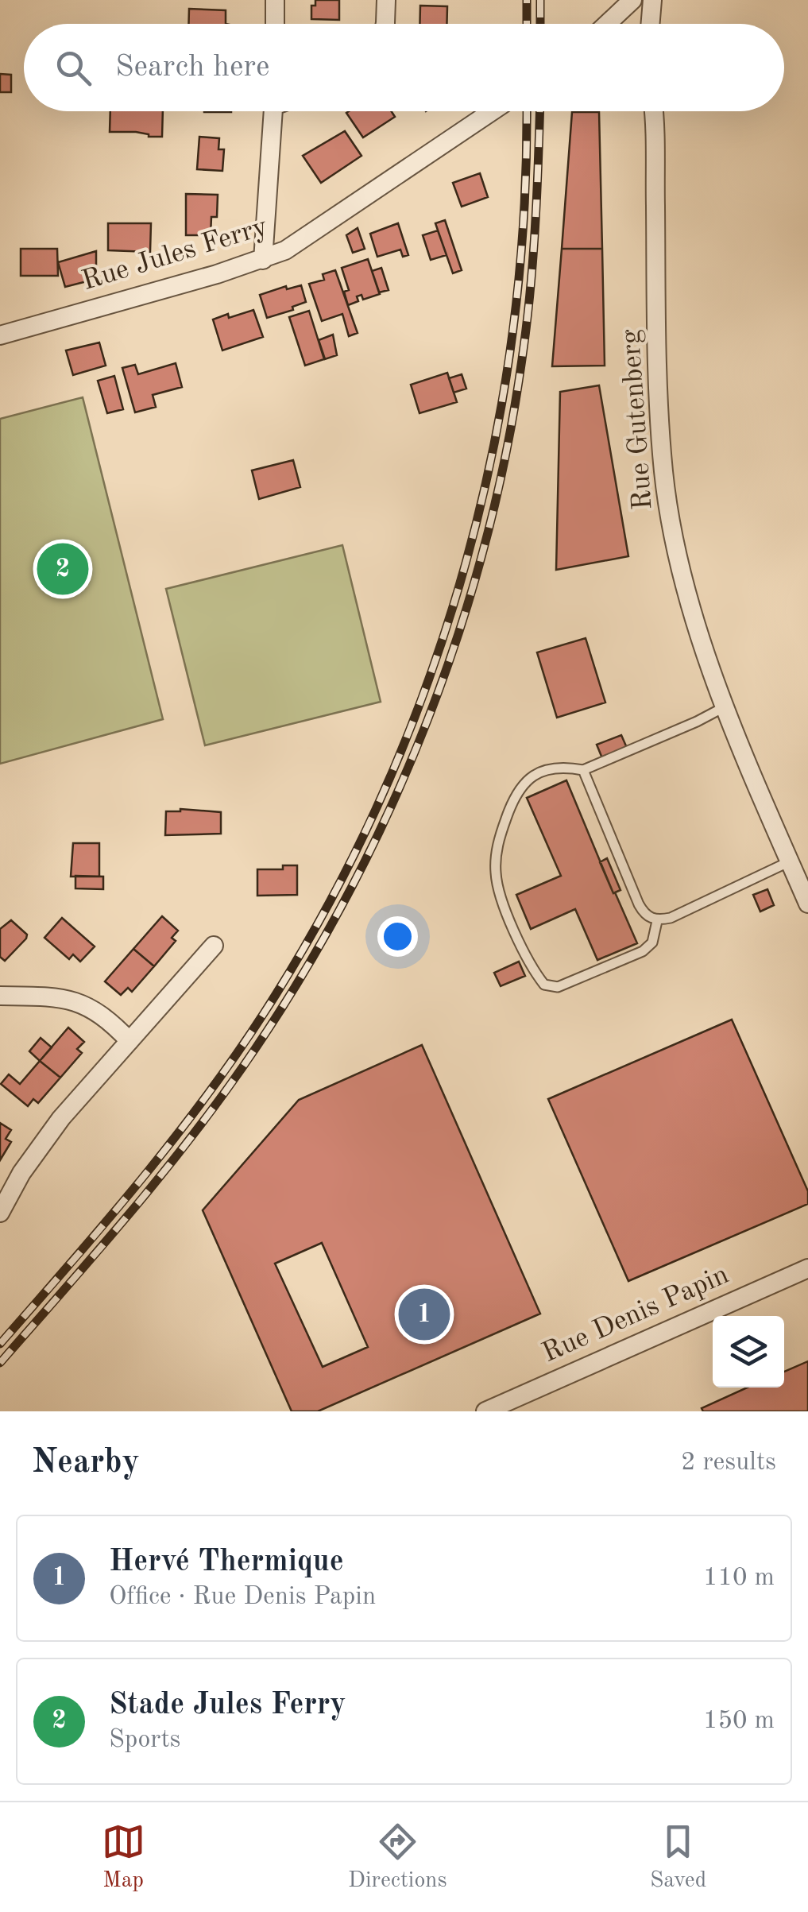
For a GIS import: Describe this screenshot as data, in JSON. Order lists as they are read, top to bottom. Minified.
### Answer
{"streets":{"street":["Rue Jules Ferry","Rue Gutenberg","Rue Denis Papin"]},"page":{"search":"Search here","pins":["2","1"],"heading":["Nearby","2 results"],"list":[{"mark":"1","name":"Hervé Thermique","note":"Office · Rue Denis Papin","value":"110 m"},{"mark":"2","name":"Stade Jules Ferry","note":"Sports","value":"150 m"}],"nav":["Map","Directions","Saved"]}}
